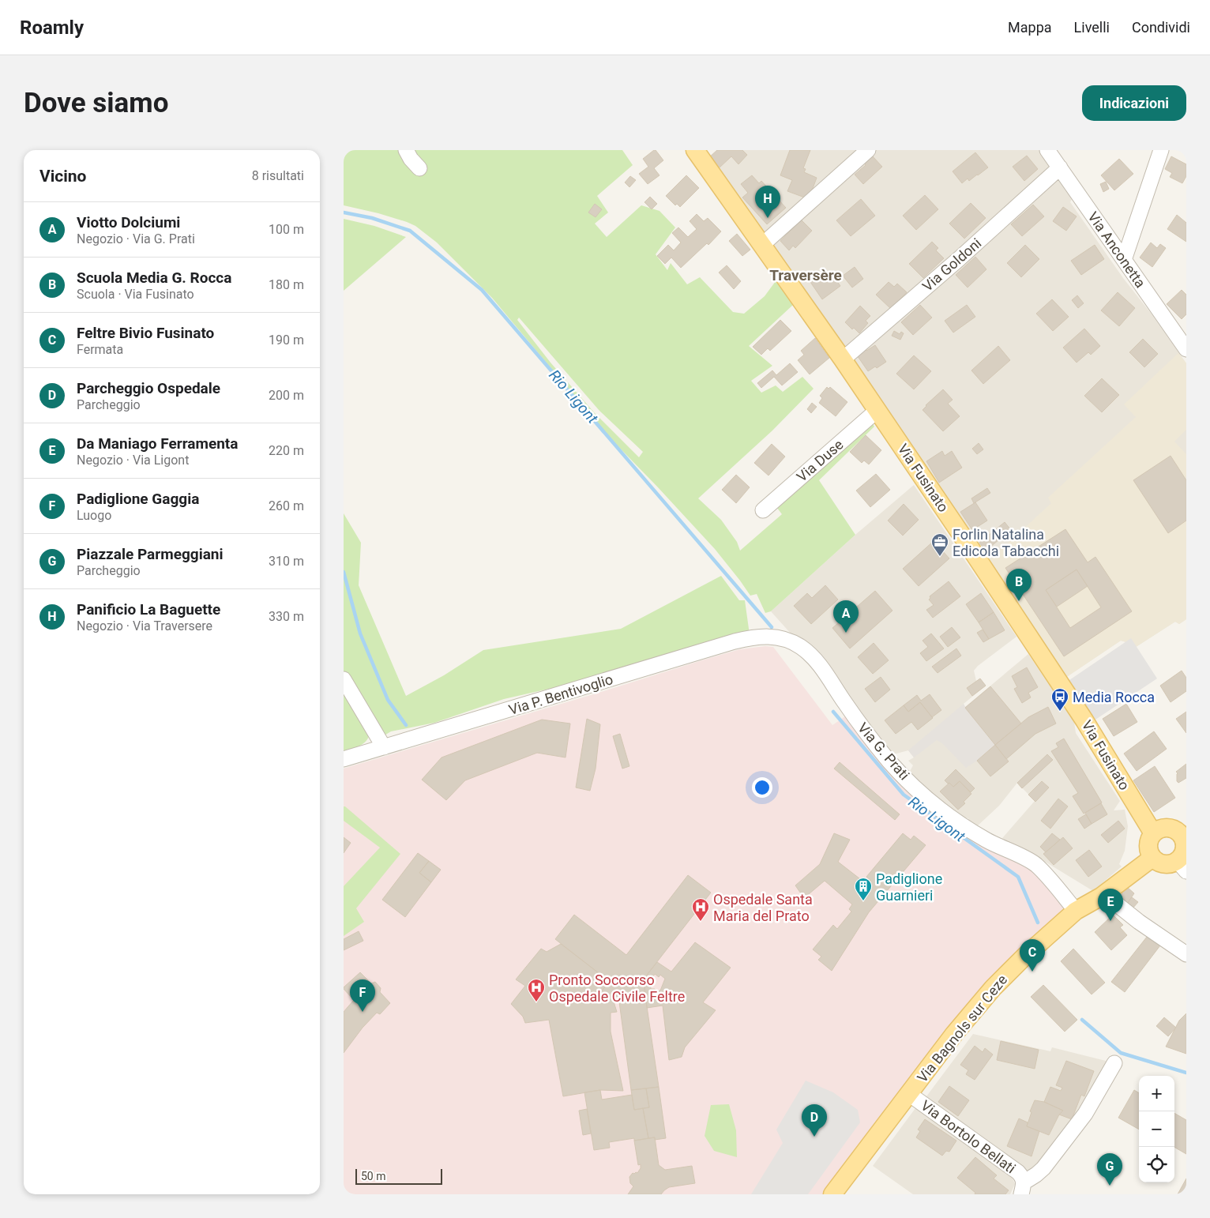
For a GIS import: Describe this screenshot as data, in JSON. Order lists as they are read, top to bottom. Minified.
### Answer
{"streets":{"main road":["Via Fusinato","Via Bagnols sur Ceze"],"street":["Via Anconetta","Via Goldoni","Via Duse","Via P. Bentivoglio","Via G. Prati","Via Bortolo Bellati"]},"crossings":[["Via Anconetta","Via Goldoni"],["Via Goldoni","Via Fusinato"],["Via Duse","Via Fusinato"],["Via Fusinato","Via Bagnols sur Ceze"],["Via P. Bentivoglio","Via G. Prati"],["Via G. Prati","Via Bagnols sur Ceze"],["Via Bagnols sur Ceze","Via Bortolo Bellati"]],"districts":["Traversère"],"water":["Rio Ligont"],"places":{"office":["Forlin Natalina Edicola Tabacchi"],"bus stop":["Media Rocca"],"building":["Padiglione Guarnieri"],"hospital":["Ospedale Santa Maria del Prato","Pronto Soccorso Ospedale Civile Feltre"]},"scale_bar":"50 m","page":{"header":"Roamly","nav":["Mappa","Livelli","Condividi"],"buttons":"Indicazioni","title":"Dove siamo","heading":["Vicino","8 risultati"],"pins":["H","B","A","E","C","F","D","G"],"list":[{"mark":"A","name":"Viotto Dolciumi","note":"Negozio · Via G. Prati","value":"100 m"},{"mark":"B","name":"Scuola Media G. Rocca","note":"Scuola · Via Fusinato","value":"180 m"},{"mark":"C","name":"Feltre Bivio Fusinato","note":"Fermata","value":"190 m"},{"mark":"D","name":"Parcheggio Ospedale","note":"Parcheggio","value":"200 m"},{"mark":"E","name":"Da Maniago Ferramenta","note":"Negozio · Via Ligont","value":"220 m"},{"mark":"F","name":"Padiglione Gaggia","note":"Luogo","value":"260 m"},{"mark":"G","name":"Piazzale Parmeggiani","note":"Parcheggio","value":"310 m"},{"mark":"H","name":"Panificio La Baguette","note":"Negozio · Via Traversere","value":"330 m"}],"map_buttons":["+","−"],"scale":"50 m"}}
